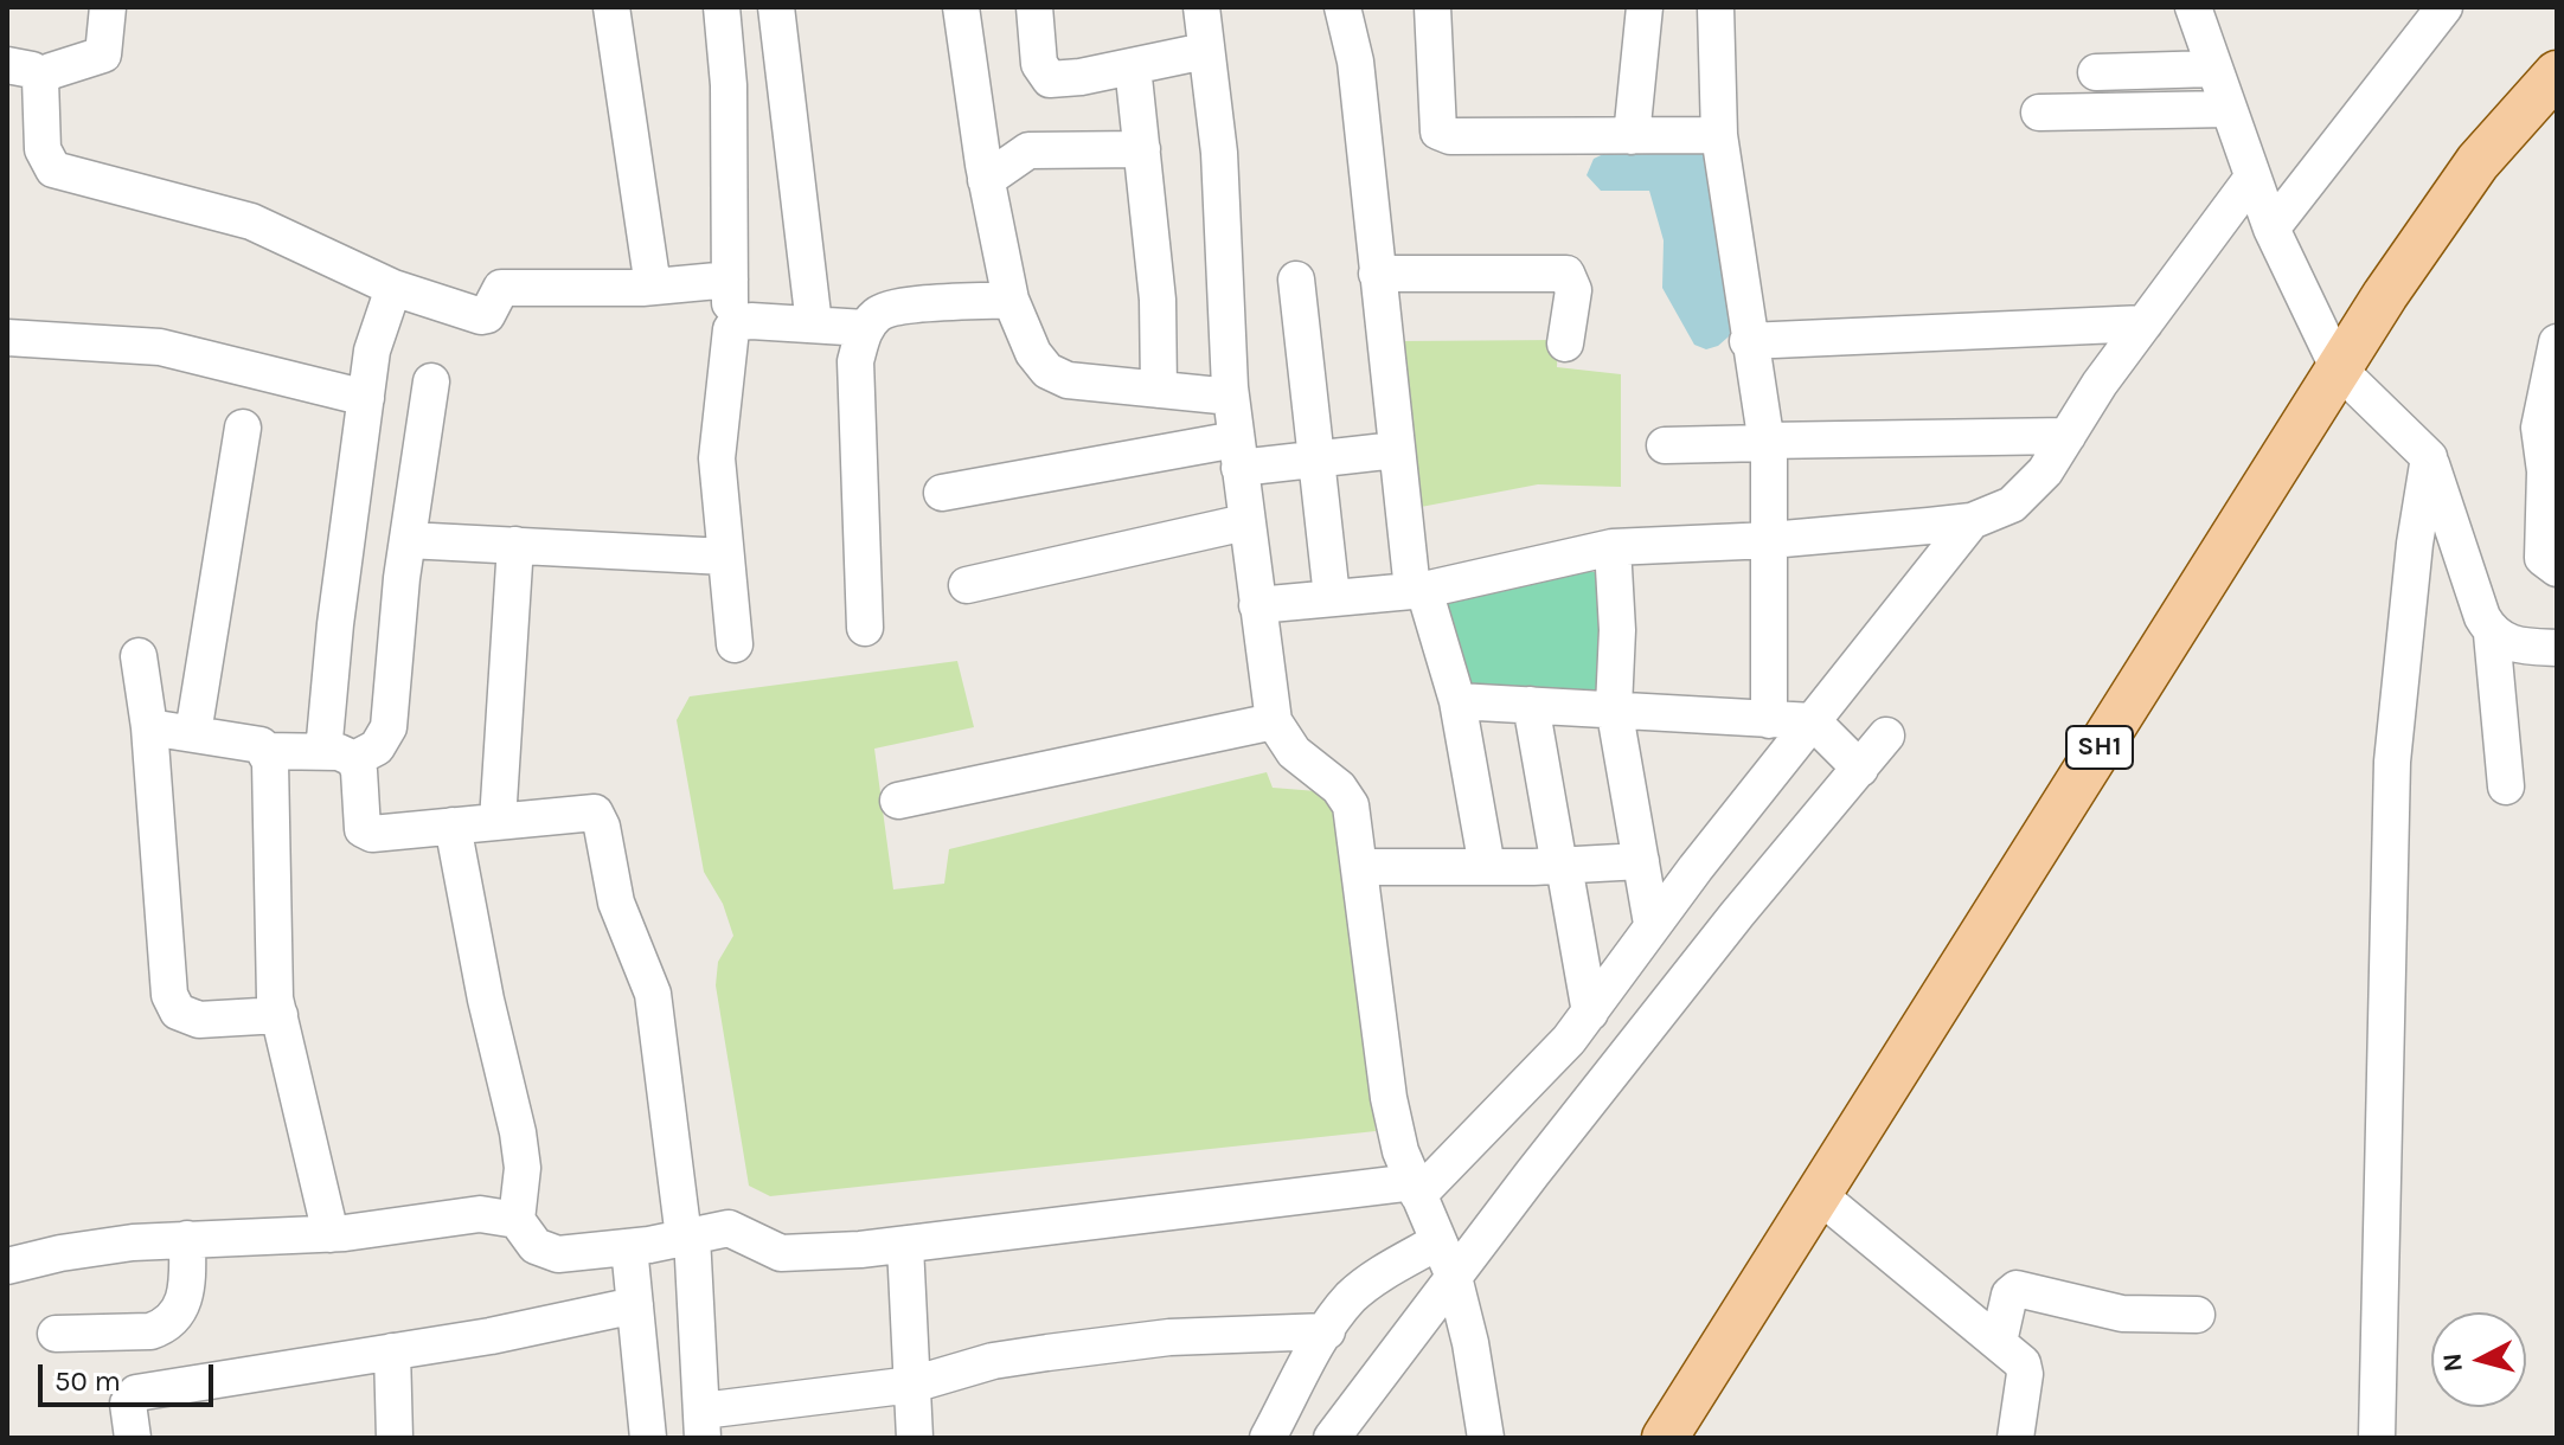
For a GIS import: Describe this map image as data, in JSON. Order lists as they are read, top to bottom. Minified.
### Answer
{"streets":{"main road":["SH1"]},"scale_bar":"50 m","north":"left"}
